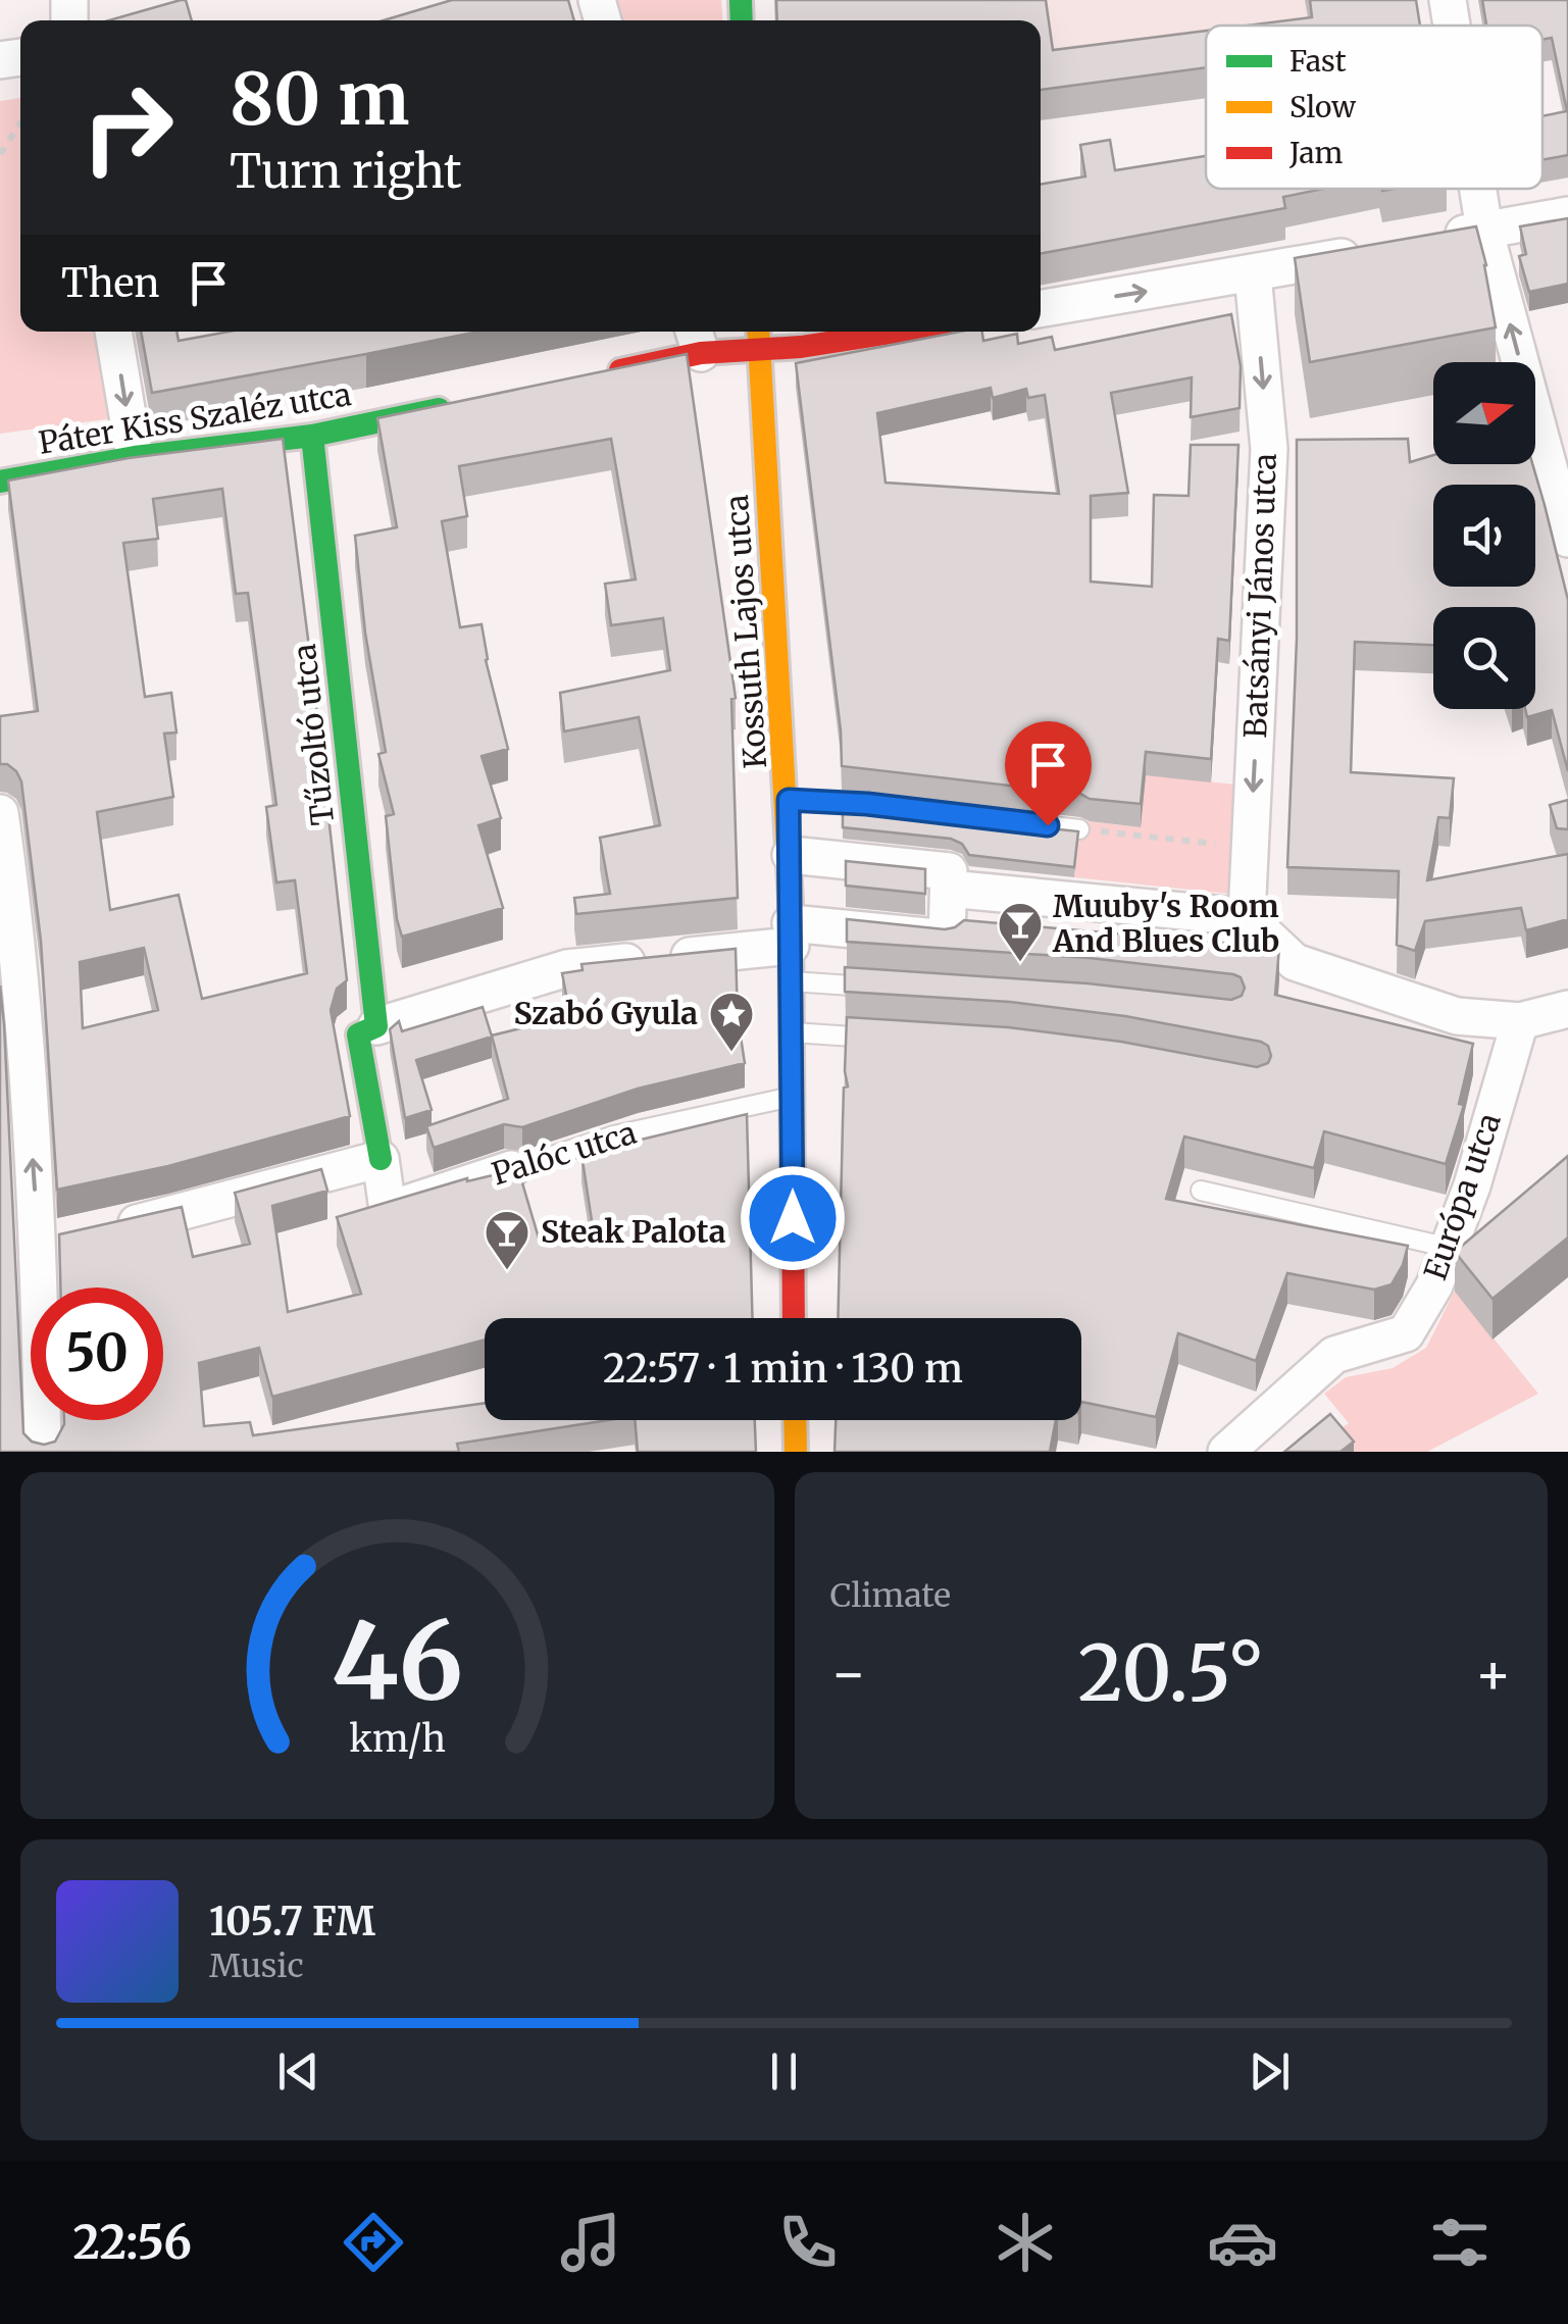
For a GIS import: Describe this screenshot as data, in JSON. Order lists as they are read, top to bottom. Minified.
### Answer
{"streets":{"street":["Páter Kiss Szaléz utca","Batsányi János utca","Kossuth Lajos utca","Tűzoltó utca","Palóc utca","Európa utca"]},"crossings":[["Páter Kiss Szaléz utca","Tűzoltó utca"],["Kossuth Lajos utca","Palóc utca"],["Tűzoltó utca","Palóc utca"]],"places":{"bar":["Muuby's Room And Blues Club","Steak Palota"],"place":["Szabó Gyula"]},"legend":["Fast","Slow","Jam"],"north":"right","page":{"turn":["80 m","Turn right"],"then":"Then","limit":"50","trip":"22:57 · 1 min · 130 m","tile":"Climate","heat":["−","20.5°","+"],"song":["105.7 FM","Music"],"tabs":"22:56","gauge":["46","km/h"]}}
